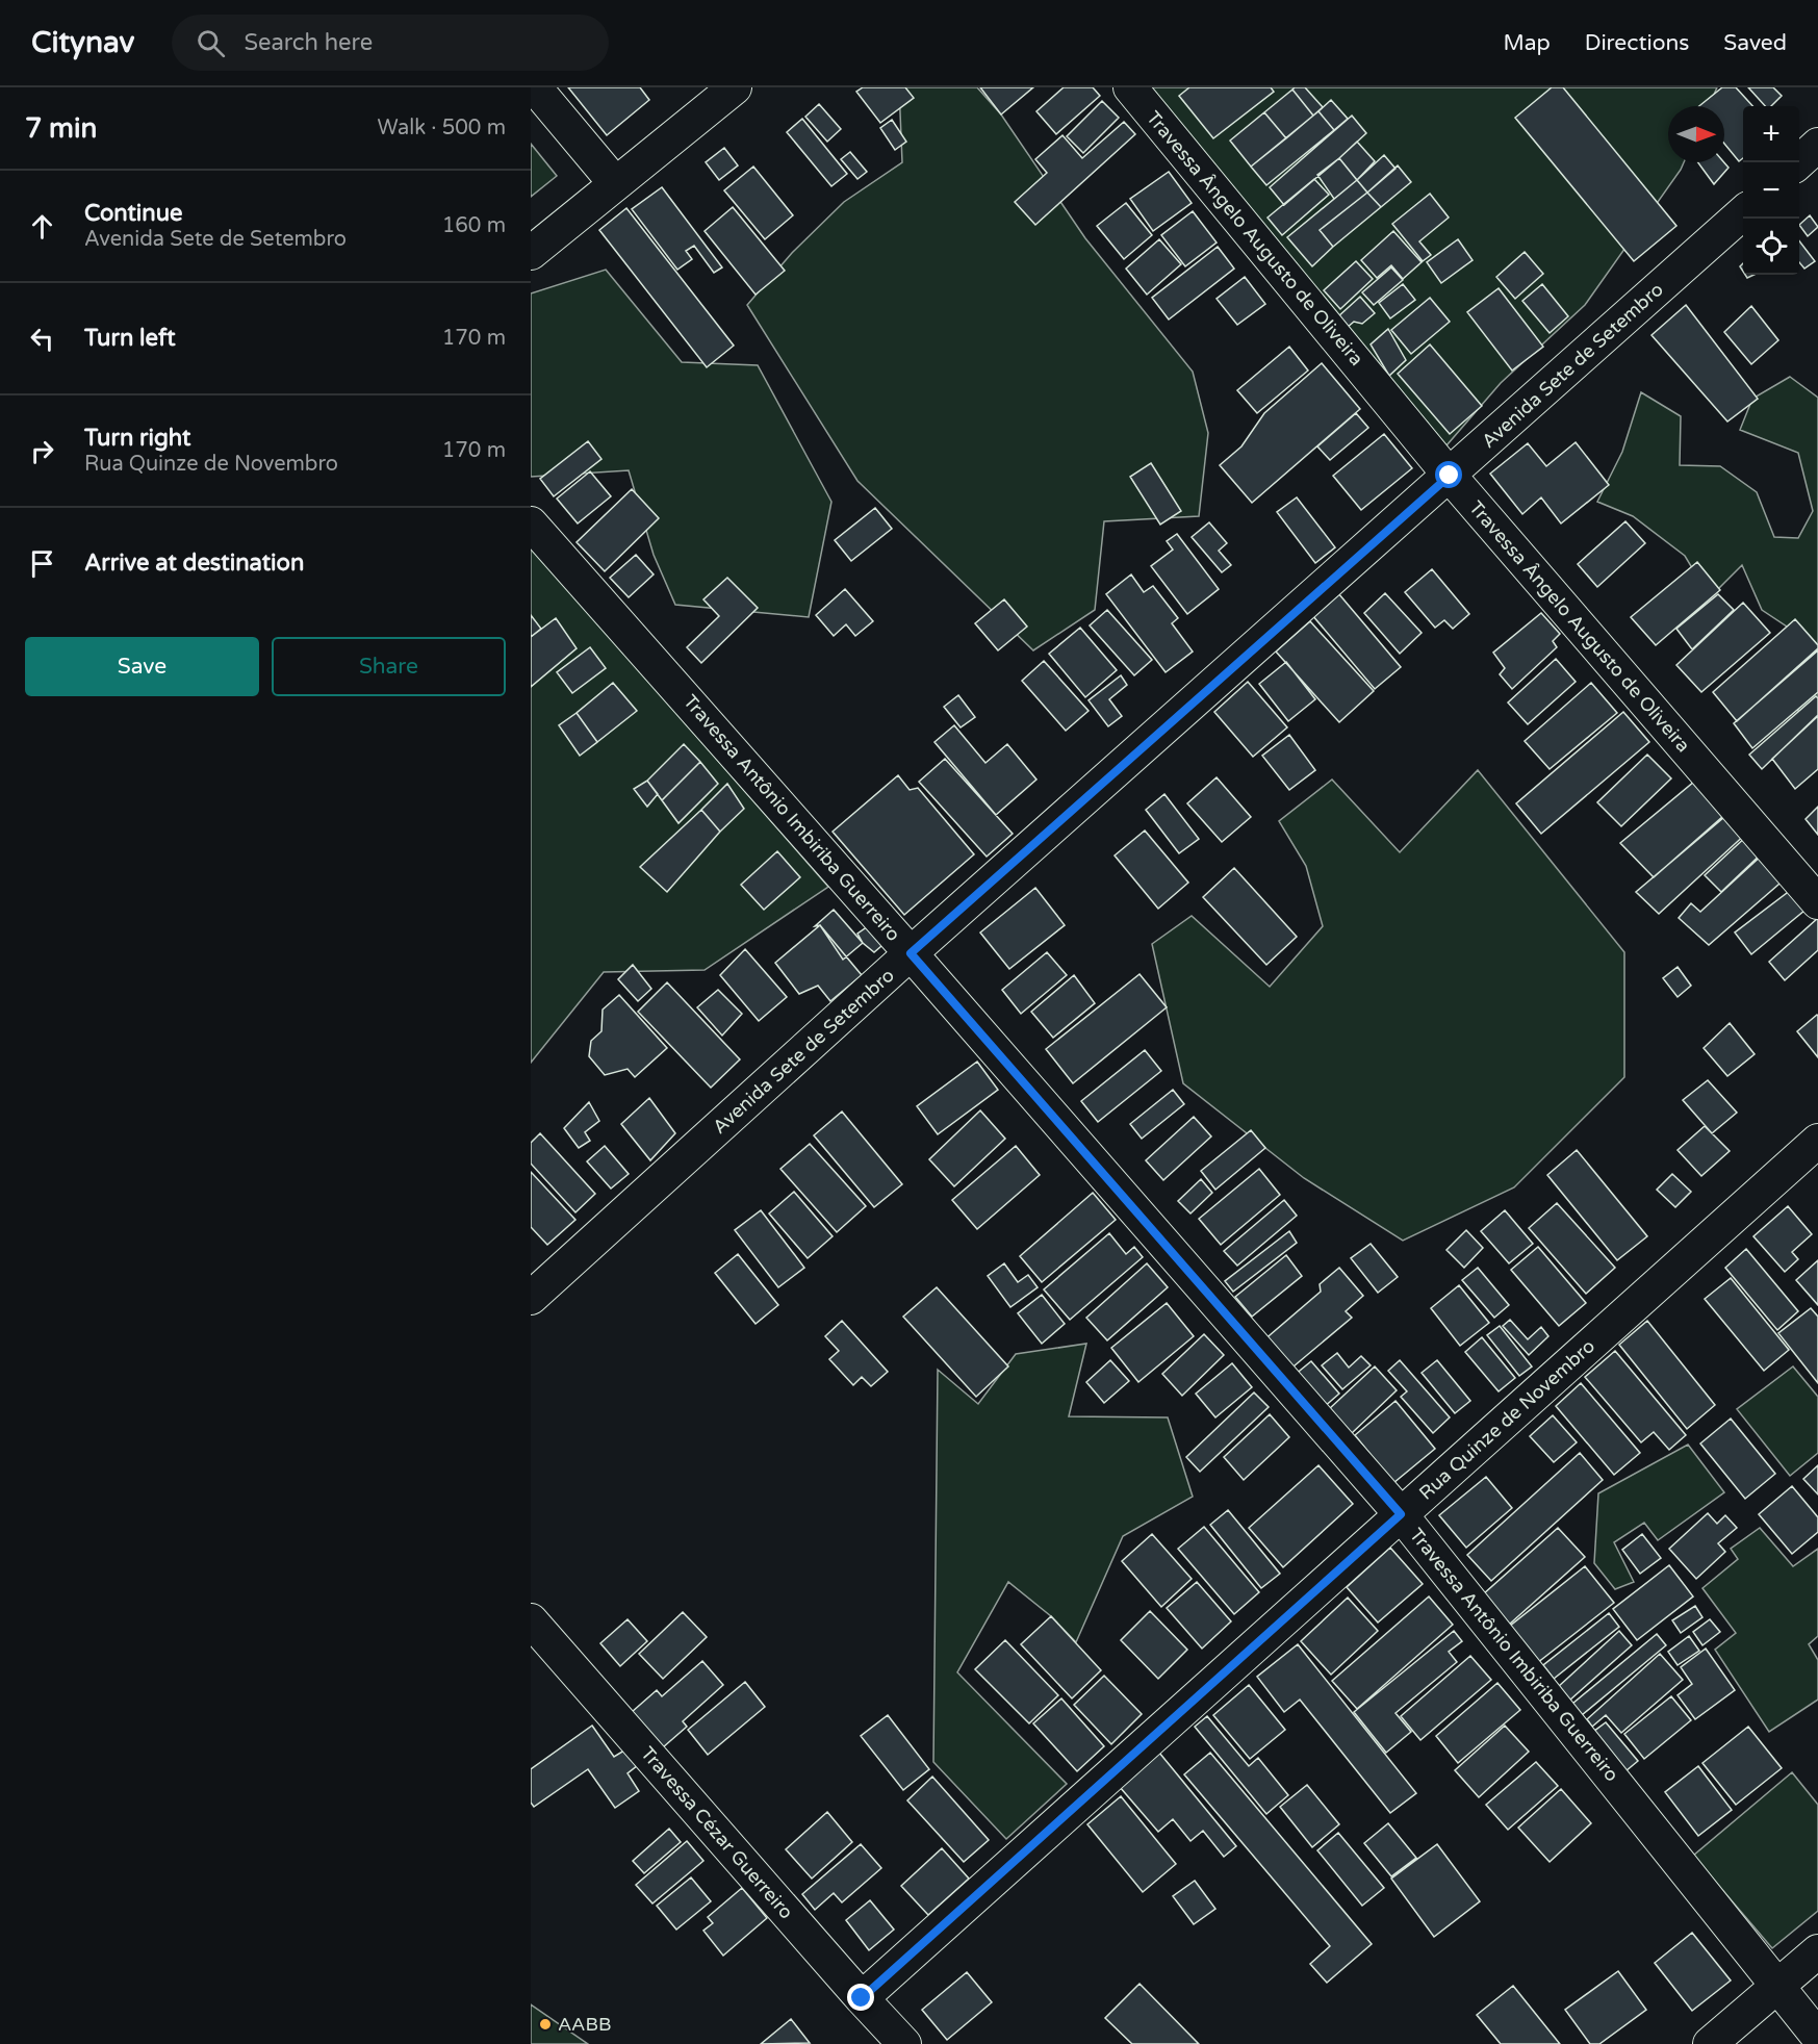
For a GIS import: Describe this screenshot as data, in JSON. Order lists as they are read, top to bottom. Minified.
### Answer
{"streets":{"street":["Travessa Ângelo Augusto de Oliveira","Avenida Sete de Setembro","Travessa Antônio Imbiriba Guerreiro","Rua Quinze de Novembro","Travessa Cézar Guerreiro"]},"crossings":[["Travessa Ângelo Augusto de Oliveira","Avenida Sete de Setembro"],["Avenida Sete de Setembro","Travessa Antônio Imbiriba Guerreiro"],["Travessa Antônio Imbiriba Guerreiro","Rua Quinze de Novembro"],["Rua Quinze de Novembro","Travessa Cézar Guerreiro"]],"places":["AABB"],"north":"right","page":{"header":"Citynav","search":"Search here","nav":["Map","Directions","Saved"],"heading":["7 min","Walk · 500 m"],"map_buttons":["+","−"],"list":[["Continue","Avenida Sete de Setembro","160 m"],["Turn left","170 m"],["Turn right","Rua Quinze de Novembro","170 m"],"Arrive at destination"],"buttons":["Save","Share"]}}
